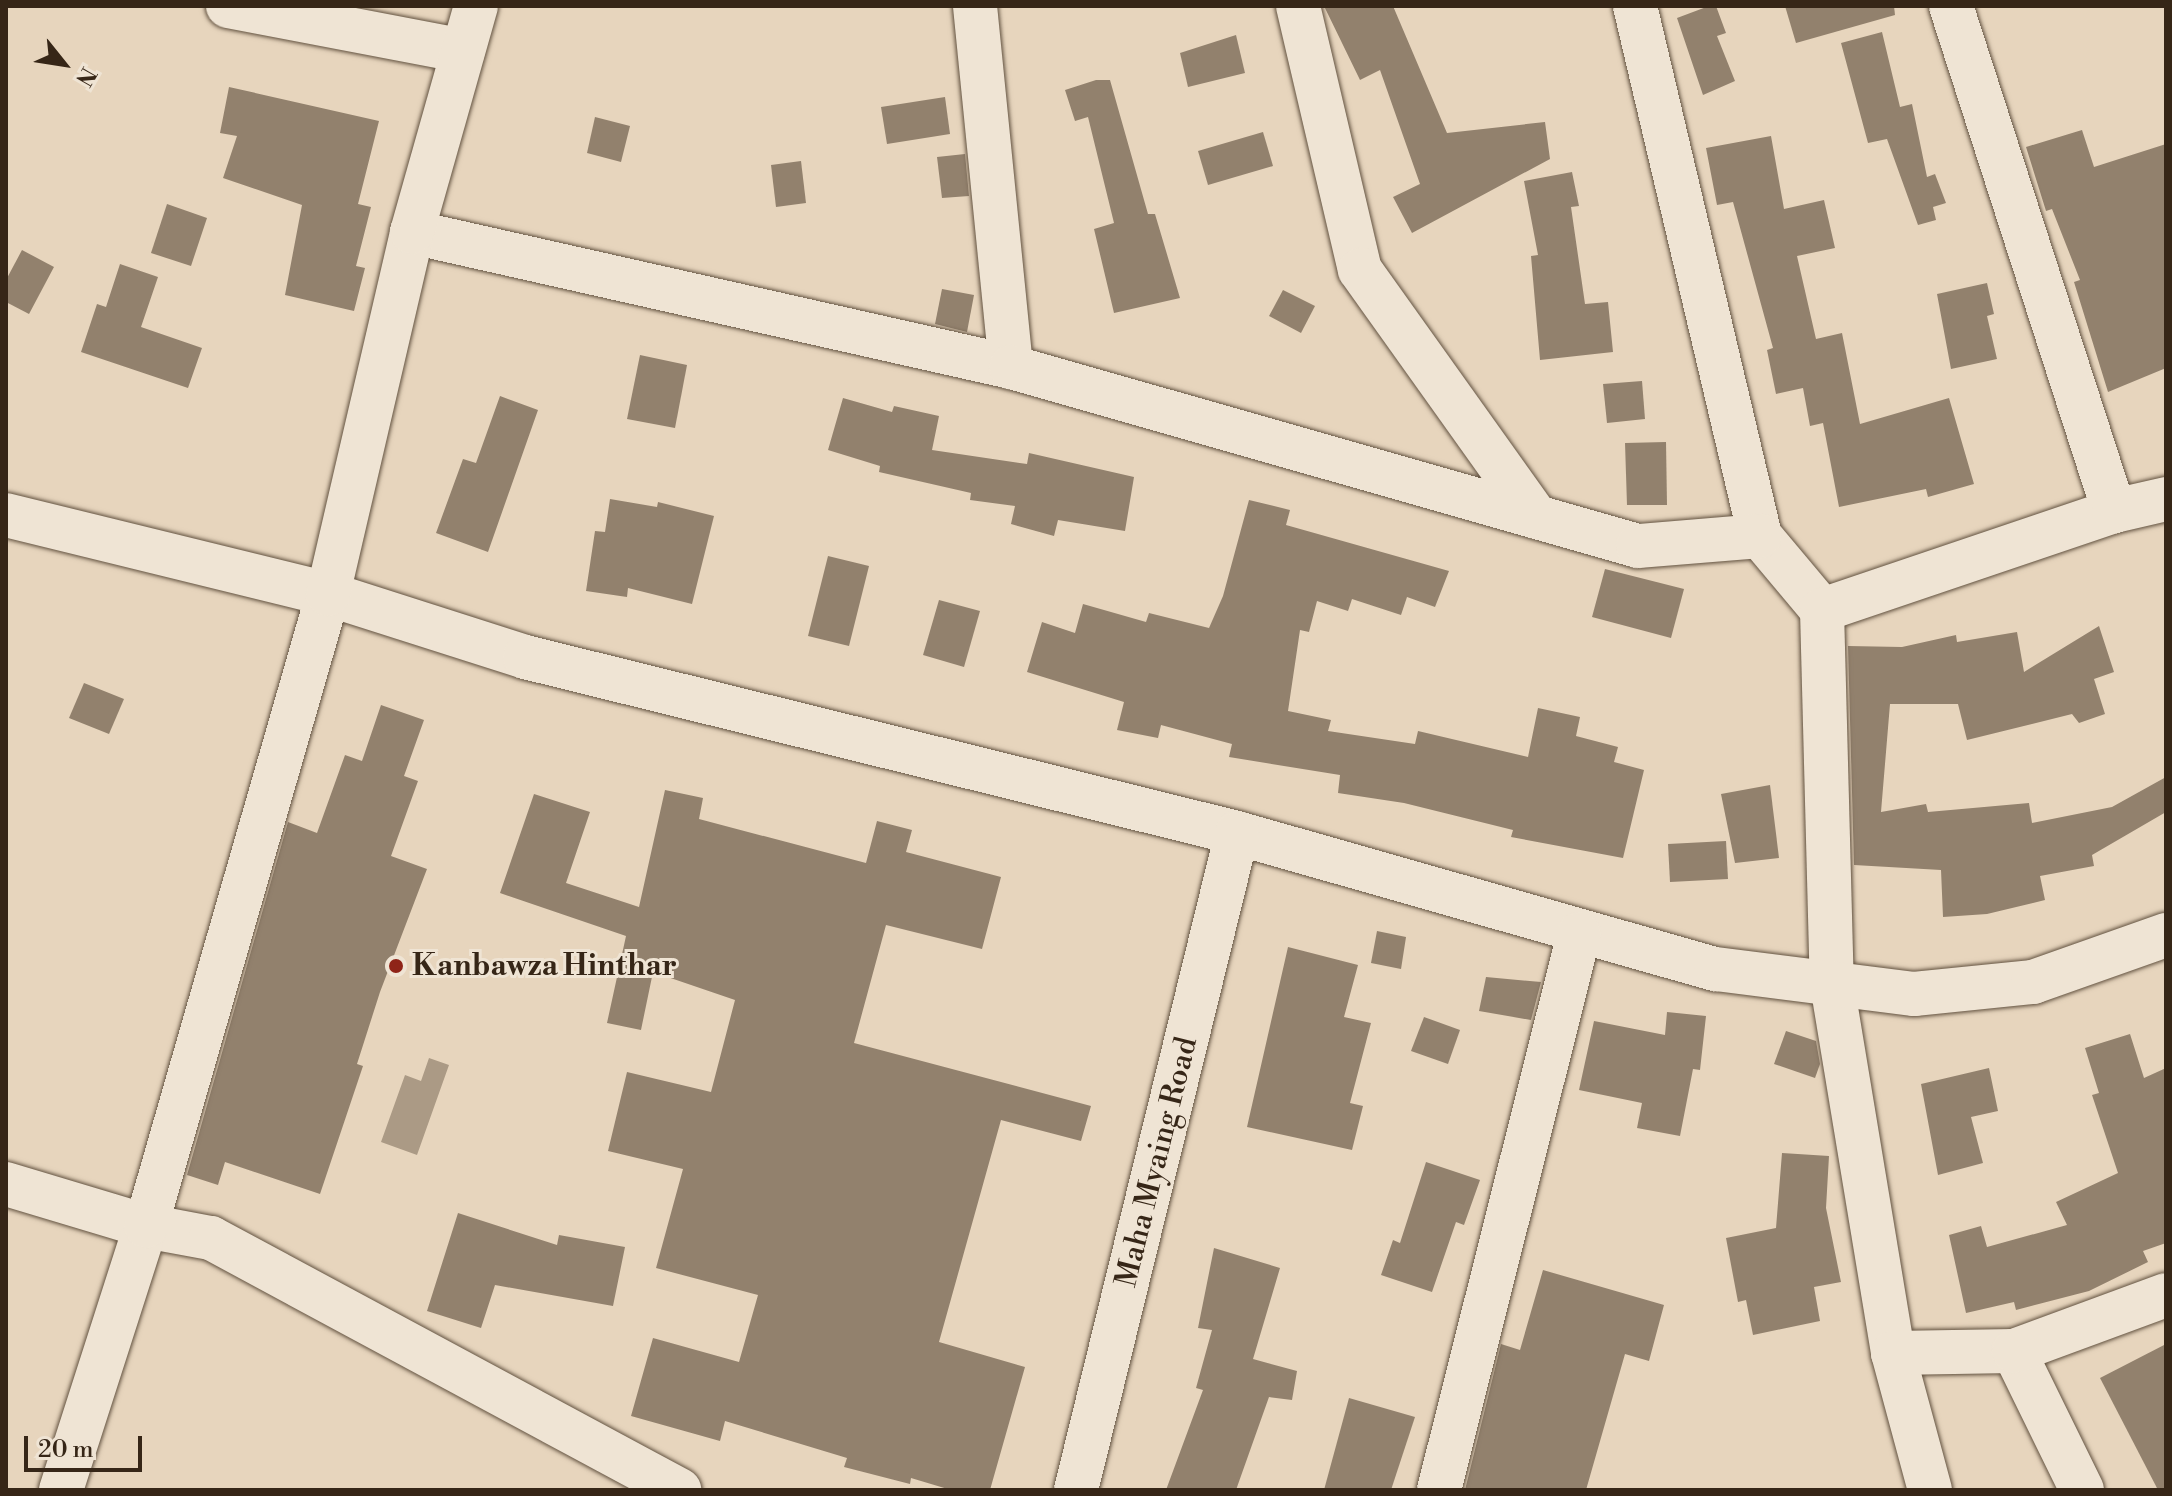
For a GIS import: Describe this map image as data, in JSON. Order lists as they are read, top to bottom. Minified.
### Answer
{"streets":{"street":["Maha Myaing Road"]},"places":["Kanbawza Hinthar"],"scale_bar":"20 m","north":"bottom right"}
